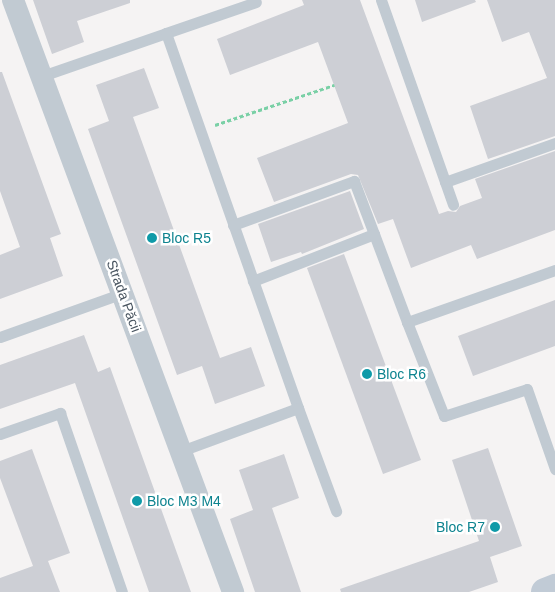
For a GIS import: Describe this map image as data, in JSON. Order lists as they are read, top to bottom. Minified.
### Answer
{"streets":{"street":["Strada Păcii"]},"places":["Bloc R5","Bloc R6","Bloc M3 M4","Bloc R7"]}
